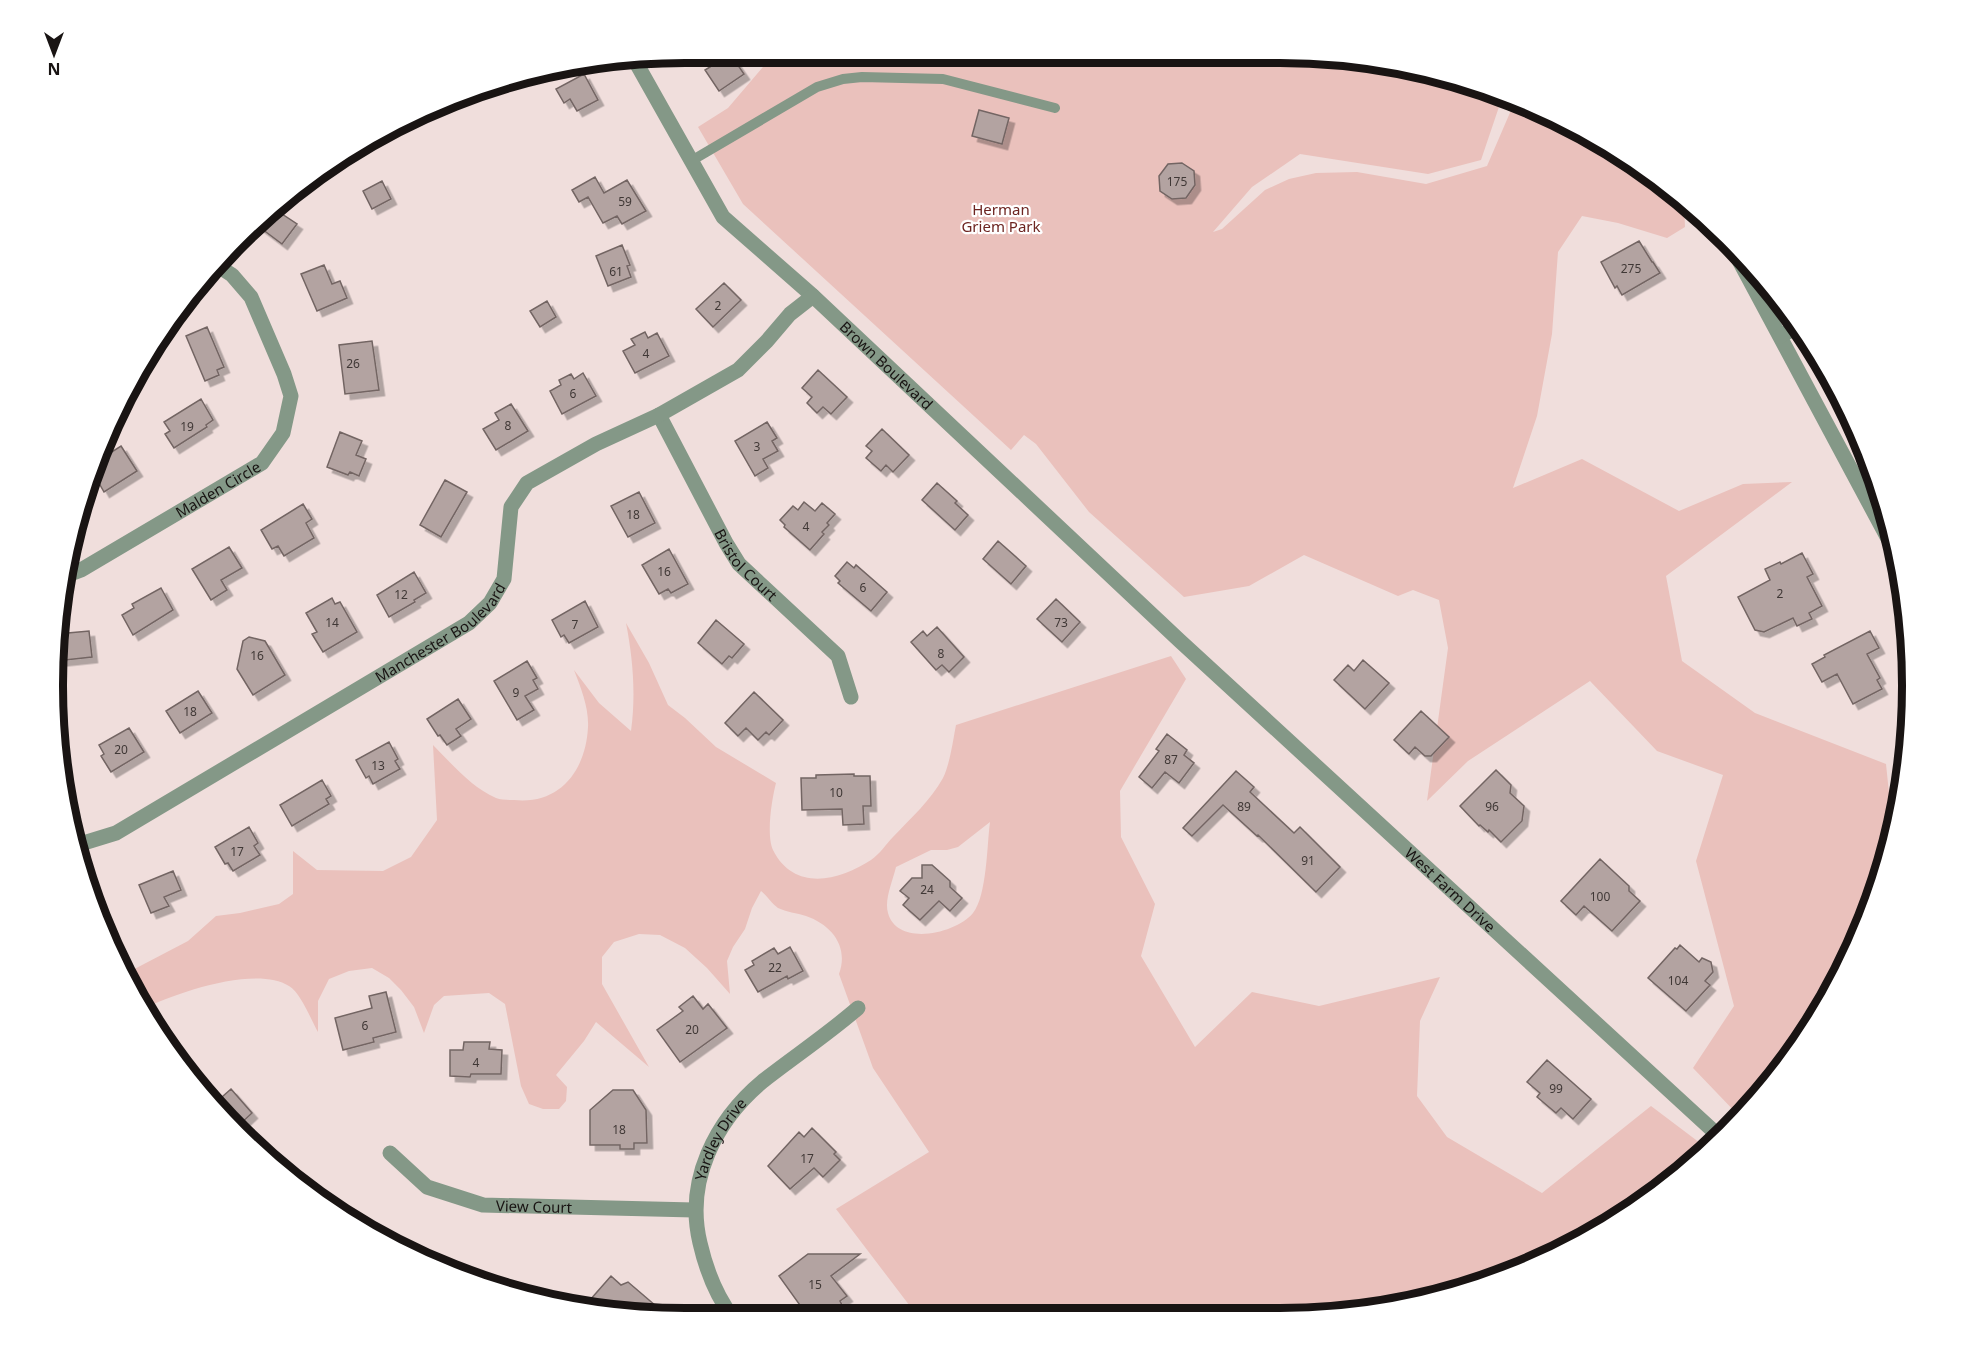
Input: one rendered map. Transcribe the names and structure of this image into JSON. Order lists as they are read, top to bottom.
{
  "streets": {
    "street": [
      "Brown Boulevard",
      "Malden Circle",
      "Bristol Court",
      "Manchester Boulevard",
      "West Farm Drive",
      "Yardley Drive",
      "View Court"
    ]
  },
  "crossings": [
    ["Brown Boulevard", "Manchester Boulevard"],
    ["Brown Boulevard", "West Farm Drive"],
    ["Bristol Court", "Manchester Boulevard"],
    ["Yardley Drive", "View Court"]
  ],
  "parks": ["Herman Griem Park"],
  "house_numbers": [
    "175",
    "59",
    "275",
    "61",
    "2",
    "4",
    "26",
    "6",
    "8",
    "19",
    "3",
    "18",
    "4",
    "16",
    "6",
    "2",
    "12",
    "14",
    "73",
    "7",
    "8",
    "16",
    "9",
    "18",
    "20",
    "87",
    "13",
    "10",
    "89",
    "96",
    "17",
    "91",
    "24",
    "100",
    "22",
    "104",
    "6",
    "20",
    "4",
    "99",
    "18",
    "17",
    "15"
  ],
  "north": "bottom"
}
